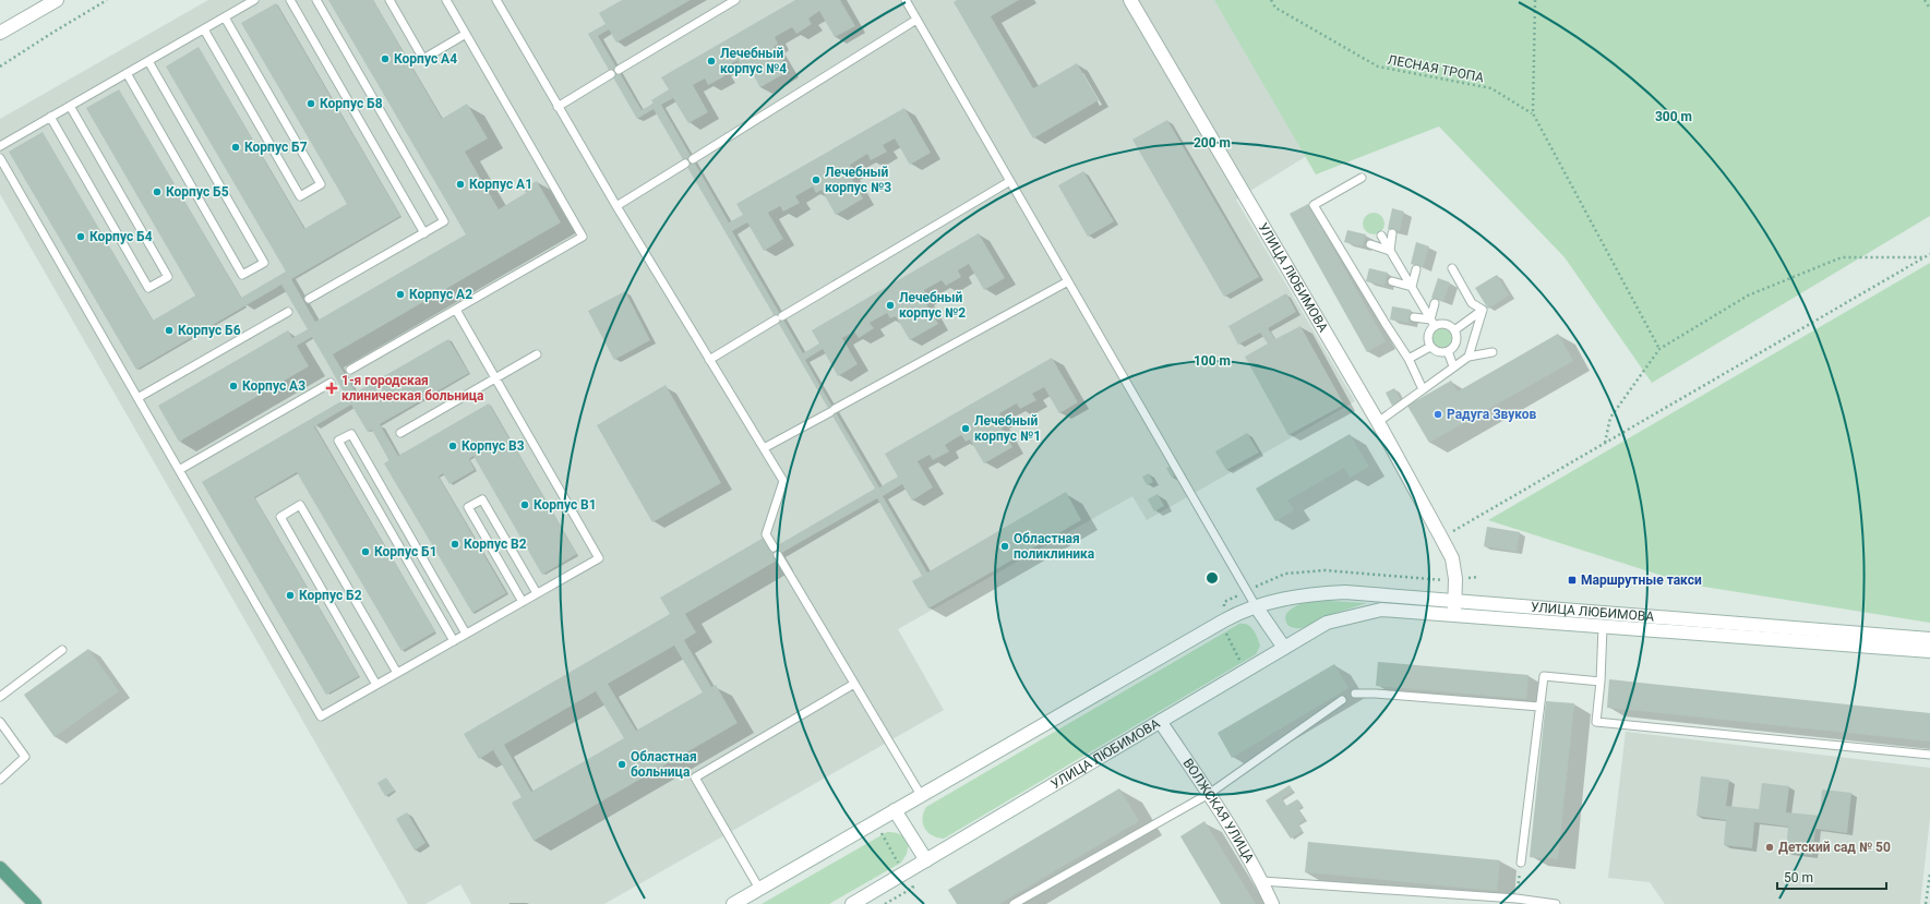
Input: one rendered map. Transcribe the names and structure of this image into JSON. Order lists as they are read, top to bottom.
{
  "streets": {
    "main road": ["УЛИЦА ЛЮБИМОВА", "ВОЛЖСКАЯ УЛИЦА"],
    "path": ["ЛЕСНАЯ ТРОПА"]
  },
  "crossings": [
    ["УЛИЦА ЛЮБИМОВА", "ВОЛЖСКАЯ УЛИЦА"]
  ],
  "places": {
    "other": [
      "Корпус А4",
      "Лечебный корпус №4",
      "Корпус Б8",
      "Корпус Б7",
      "Лечебный корпус №3",
      "Корпус А1",
      "Корпус Б5",
      "Корпус Б4",
      "Корпус А2",
      "Лечебный корпус №2",
      "Корпус Б6",
      "Корпус А3",
      "Радуга Звуков",
      "Лечебный корпус №1",
      "Корпус В3",
      "Корпус В1",
      "Корпус В2",
      "Областная поликлиника",
      "Корпус Б1",
      "Корпус Б2",
      "Областная больница",
      "Детский сад № 50"
    ],
    "health": ["1-я городская клиническая больница"],
    "transit": ["Маршрутные такси"]
  },
  "scale_bar": "50 m",
  "rings": ["300 m", "200 m", "100 m"]
}
